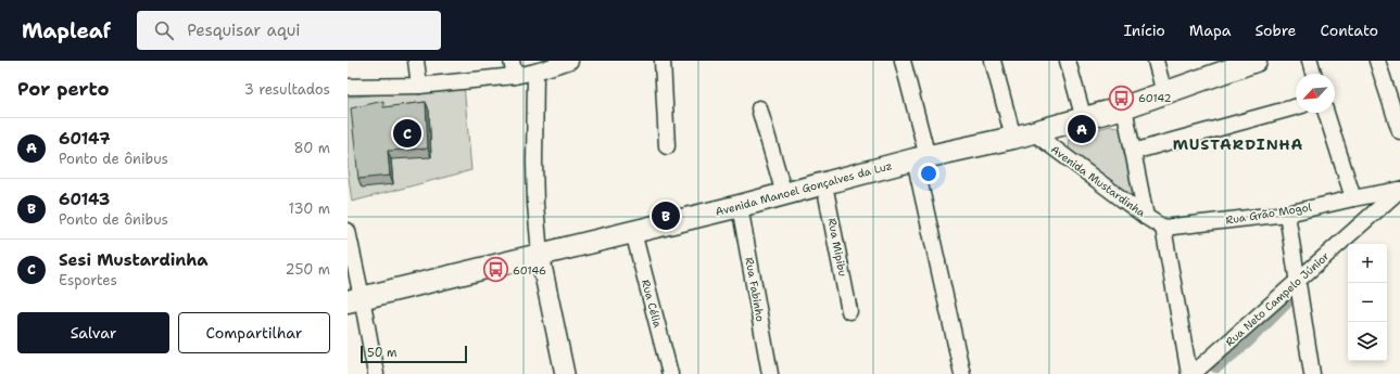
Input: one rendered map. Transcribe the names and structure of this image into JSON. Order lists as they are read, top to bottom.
{
  "streets": {
    "main road": ["Avenida Manoel Gonçalves da Luz"],
    "street": [
      "Avenida Mustardinha",
      "Rua Grão Mogol",
      "Rua Mipibu",
      "Rua Fabinho",
      "Rua Neto Campelo Júnior",
      "Rua Célia"
    ]
  },
  "crossings": [
    ["Avenida Mustardinha", "Avenida Manoel Gonçalves da Luz"],
    ["Avenida Mustardinha", "Rua Grão Mogol"],
    ["Avenida Manoel Gonçalves da Luz", "Rua Mipibu"],
    ["Avenida Manoel Gonçalves da Luz", "Rua Fabinho"],
    ["Avenida Manoel Gonçalves da Luz", "Rua Célia"],
    ["Rua Grão Mogol", "Rua Neto Campelo Júnior"]
  ],
  "districts": ["MUSTARDINHA"],
  "places": {
    "bus stop": ["60142", "60146"]
  },
  "scale_bar": "50 m",
  "north": "bottom left",
  "page": {
    "header": "Mapleaf",
    "search": "Pesquisar aqui",
    "nav": [
      "Início",
      "Mapa",
      "Sobre",
      "Contato"
    ],
    "heading": ["Por perto", "3 resultados"],
    "pins": ["A", "C", "B"],
    "list": [
      {
        "mark": "A",
        "name": "60147",
        "note": "Ponto de ônibus",
        "value": "80 m"
      },
      {
        "mark": "B",
        "name": "60143",
        "note": "Ponto de ônibus",
        "value": "130 m"
      },
      {
        "mark": "C",
        "name": "Sesi Mustardinha",
        "note": "Esportes",
        "value": "250 m"
      }
    ],
    "map_buttons": ["+", "−"],
    "buttons": ["Salvar", "Compartilhar"],
    "scale": "50 m"
  }
}
